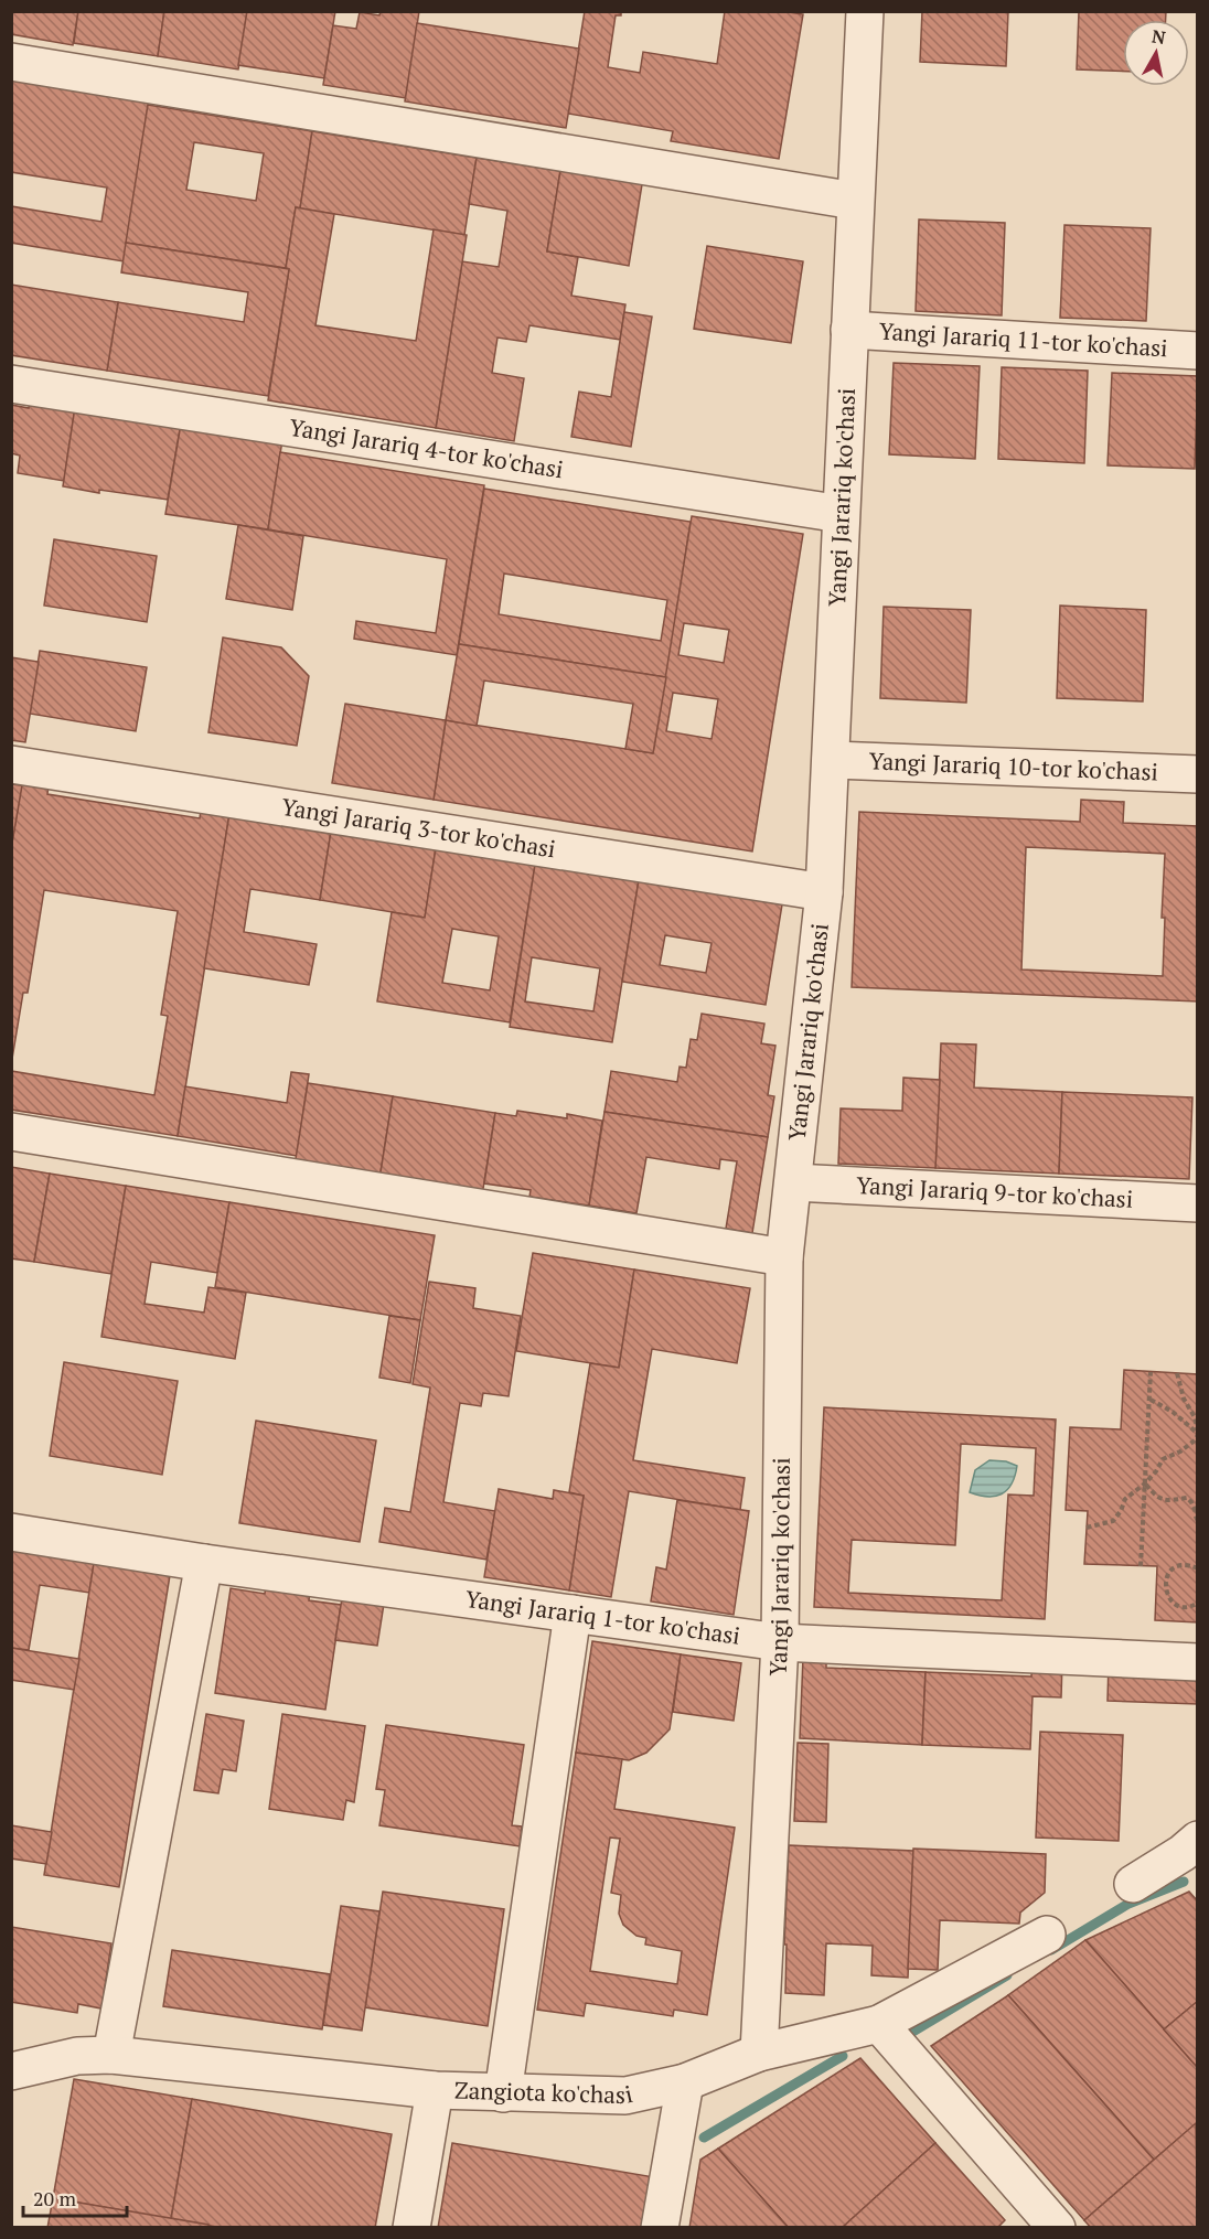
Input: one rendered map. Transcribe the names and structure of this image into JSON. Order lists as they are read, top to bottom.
{
  "streets": {
    "street": [
      "Yangi Jarariq 11-tor ko'chasi",
      "Yangi Jarariq 4-tor ko'chasi",
      "Yangi Jarariq ko'chasi",
      "Yangi Jarariq 10-tor ko'chasi",
      "Yangi Jarariq 3-tor ko'chasi",
      "Yangi Jarariq 9-tor ko'chasi",
      "Yangi Jarariq 1-tor ko'chasi",
      "Zangiota ko'chasi"
    ]
  },
  "crossings": [
    ["Yangi Jarariq 11-tor ko'chasi", "Yangi Jarariq ko'chasi"],
    ["Yangi Jarariq 4-tor ko'chasi", "Yangi Jarariq ko'chasi"],
    ["Yangi Jarariq ko'chasi", "Yangi Jarariq 10-tor ko'chasi"],
    ["Yangi Jarariq ko'chasi", "Yangi Jarariq 3-tor ko'chasi"],
    ["Yangi Jarariq ko'chasi", "Yangi Jarariq 9-tor ko'chasi"],
    ["Yangi Jarariq ko'chasi", "Yangi Jarariq 1-tor ko'chasi"],
    ["Yangi Jarariq ko'chasi", "Zangiota ko'chasi"]
  ],
  "scale_bar": "20 m",
  "north": "top"
}
